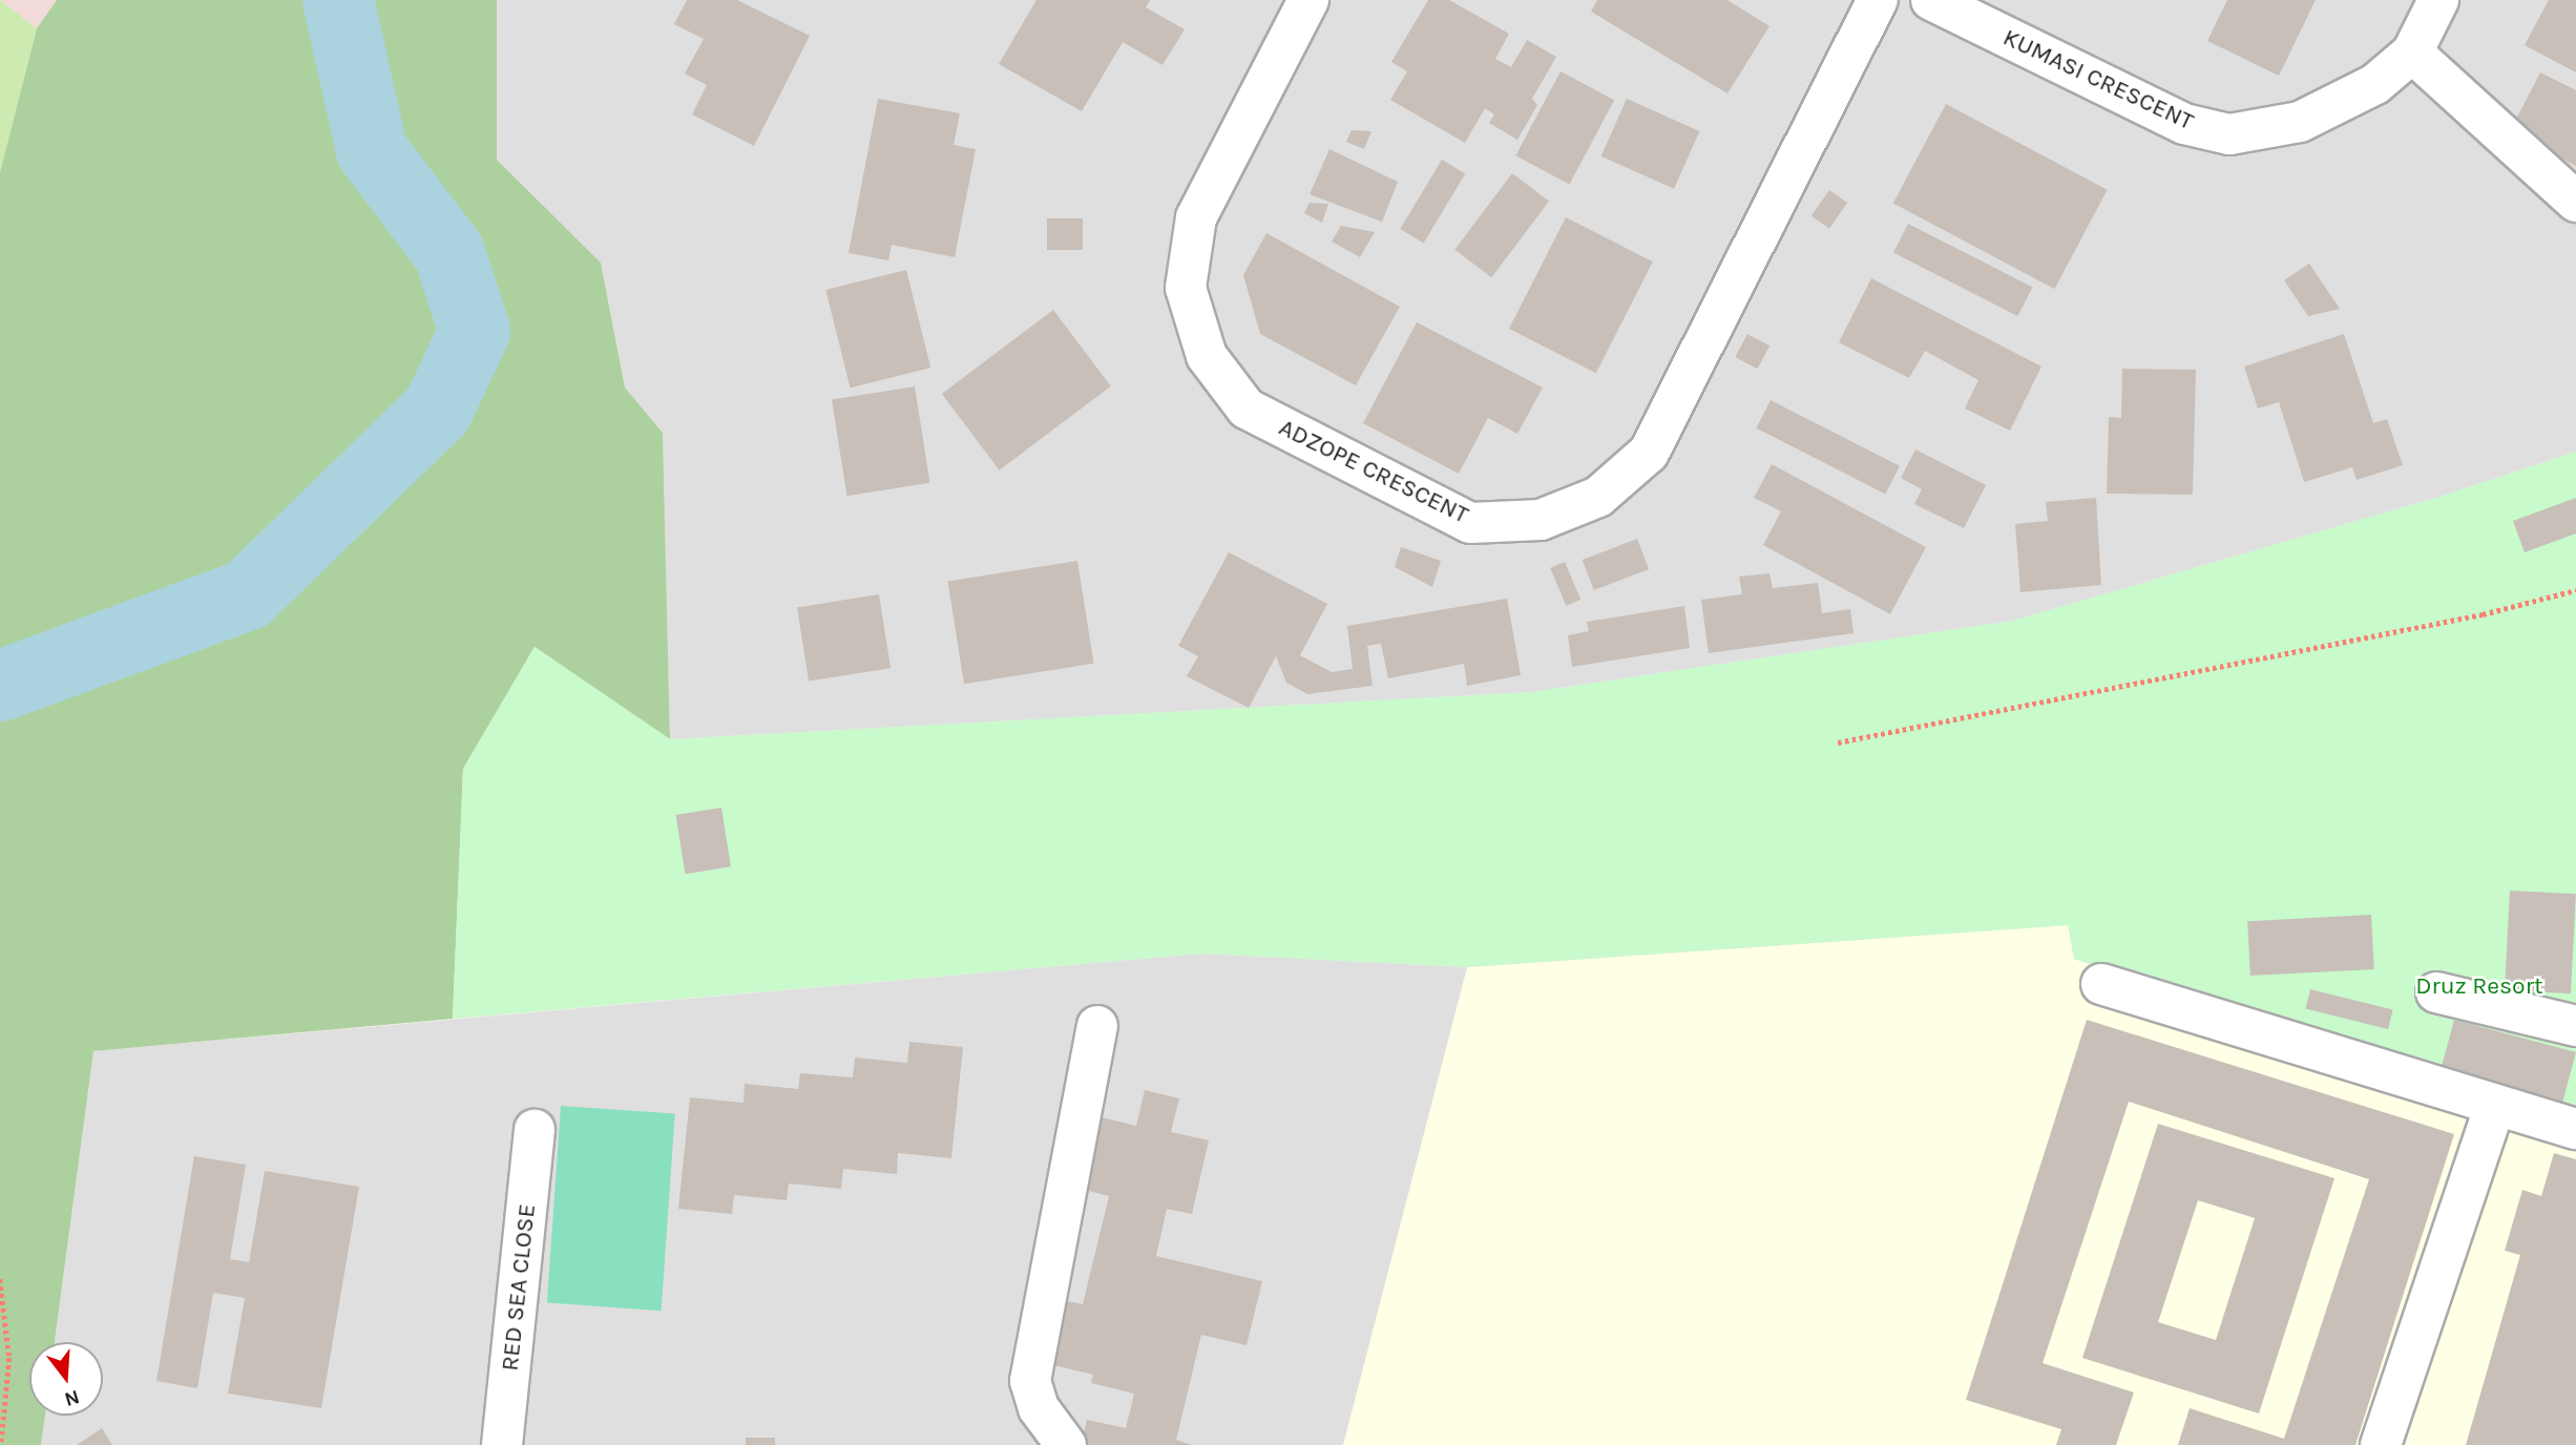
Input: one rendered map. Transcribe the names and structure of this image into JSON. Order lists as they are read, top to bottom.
{
  "streets": {
    "street": ["KUMASI CRESCENT", "ADZOPE CRESCENT", "RED SEA CLOSE"]
  },
  "parks": ["Druz Resort"],
  "north": "bottom"
}
